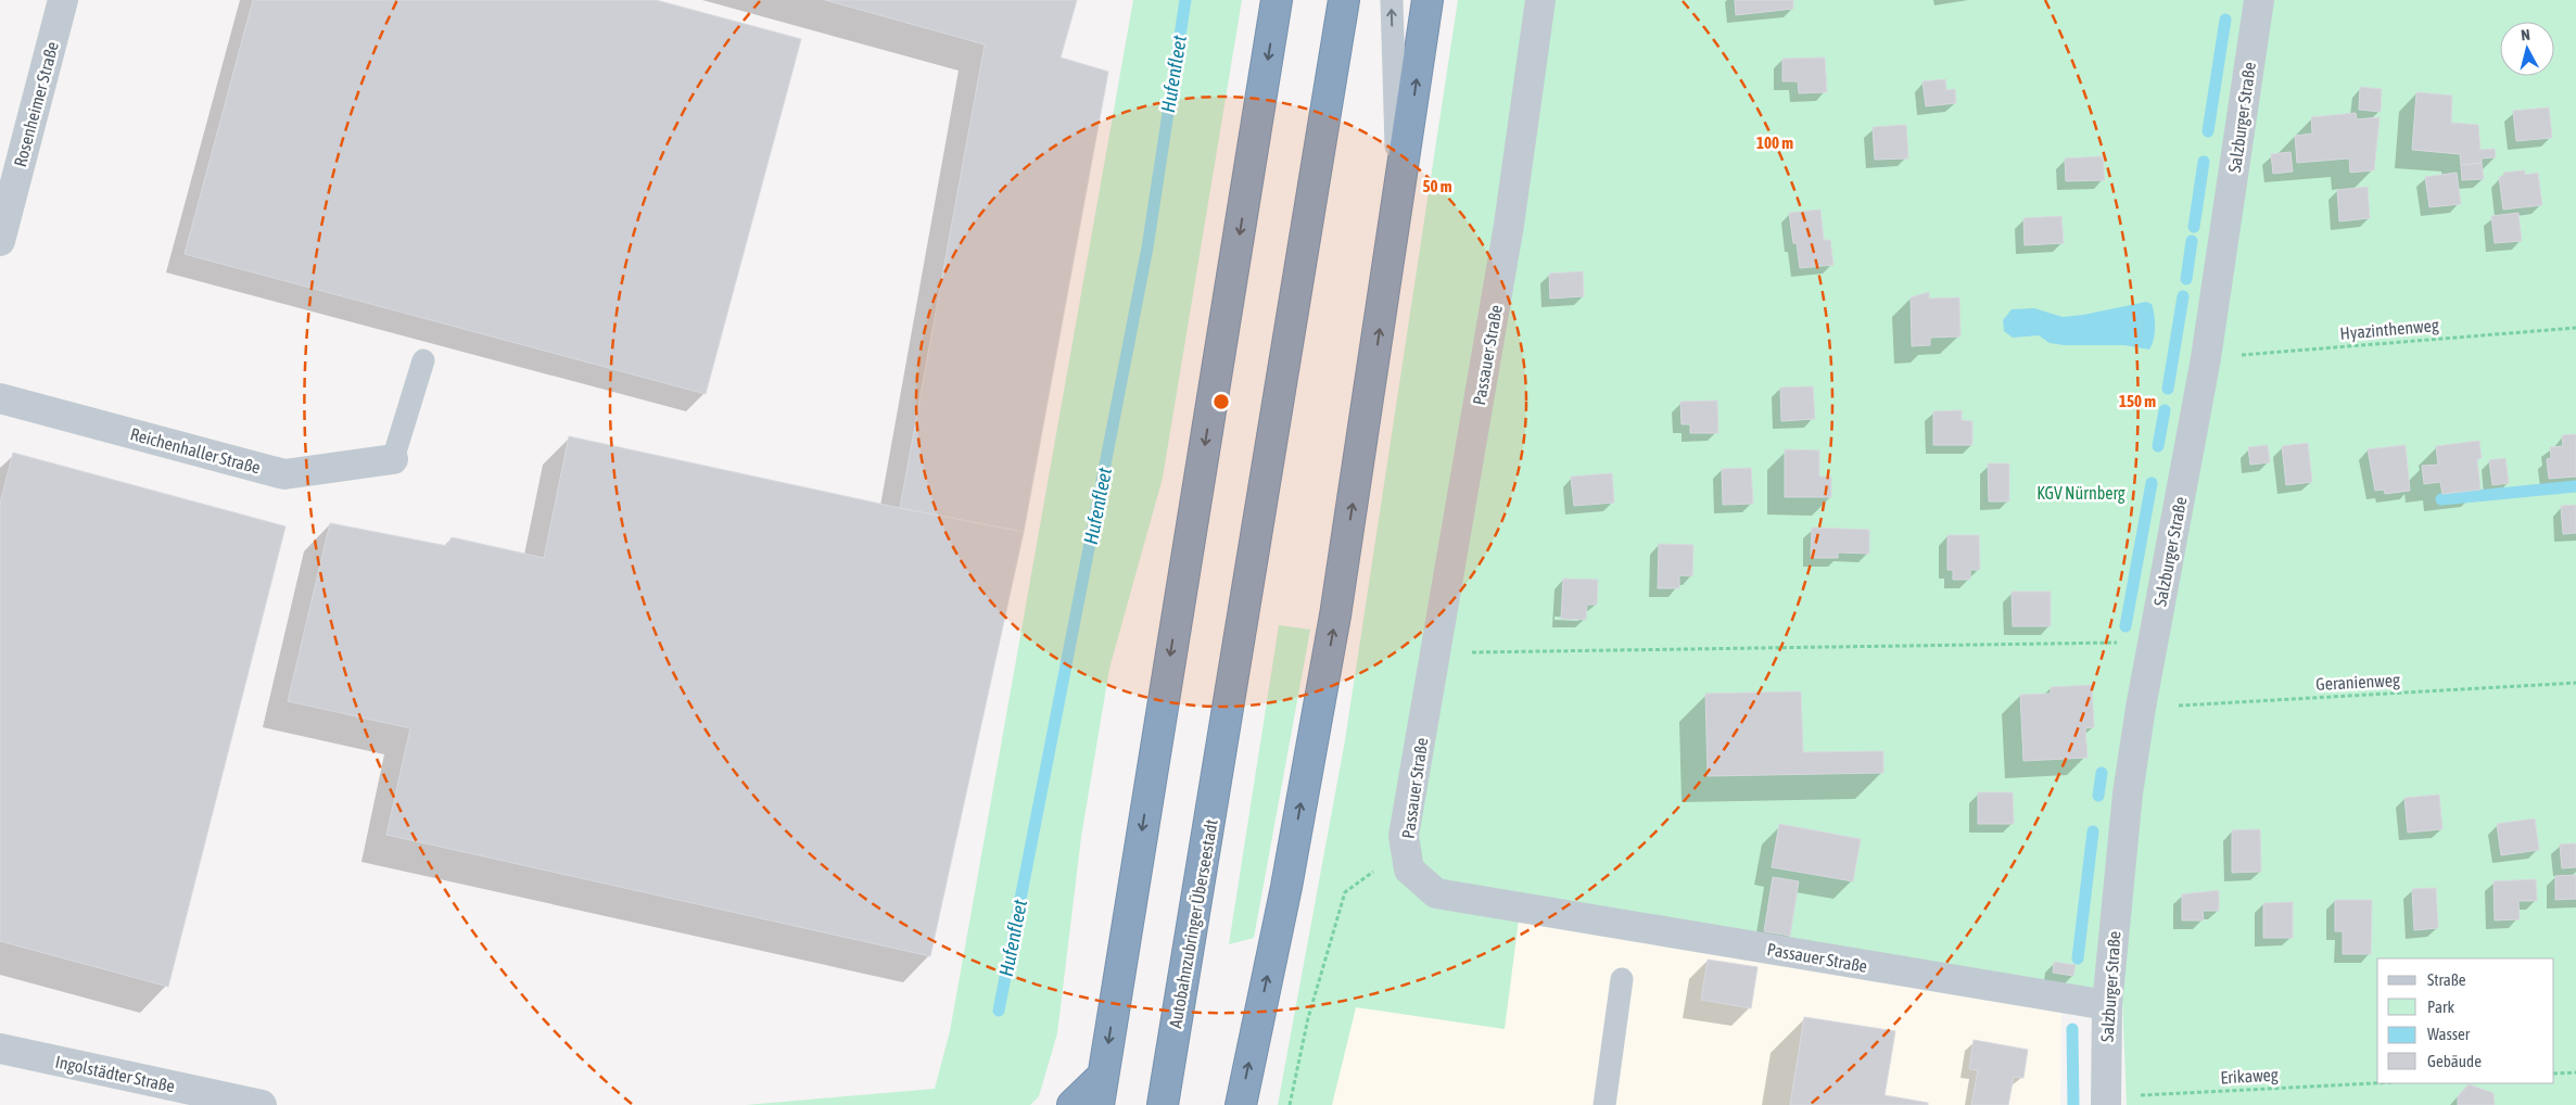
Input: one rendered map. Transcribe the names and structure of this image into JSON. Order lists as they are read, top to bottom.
{
  "streets": {
    "highway": ["Autobahnzubringer Überseestadt"],
    "street": [
      "Rosenheimer Straße",
      "Salzburger Straße",
      "Passauer Straße",
      "Reichenhaller Straße",
      "Ingolstädter Straße"
    ],
    "path": ["Hyazinthenweg", "Geranienweg", "Erikaweg"]
  },
  "crossings": [
    ["Salzburger Straße", "Hyazinthenweg"],
    ["Salzburger Straße", "Passauer Straße"],
    ["Salzburger Straße", "Geranienweg"],
    ["Salzburger Straße", "Erikaweg"]
  ],
  "water": ["Hufenfleet"],
  "parks": ["KGV Nürnberg"],
  "legend": [
    "Straße",
    "Park",
    "Wasser",
    "Gebäude"
  ],
  "north": "top",
  "rings": ["100 m", "50 m", "150 m"]
}
